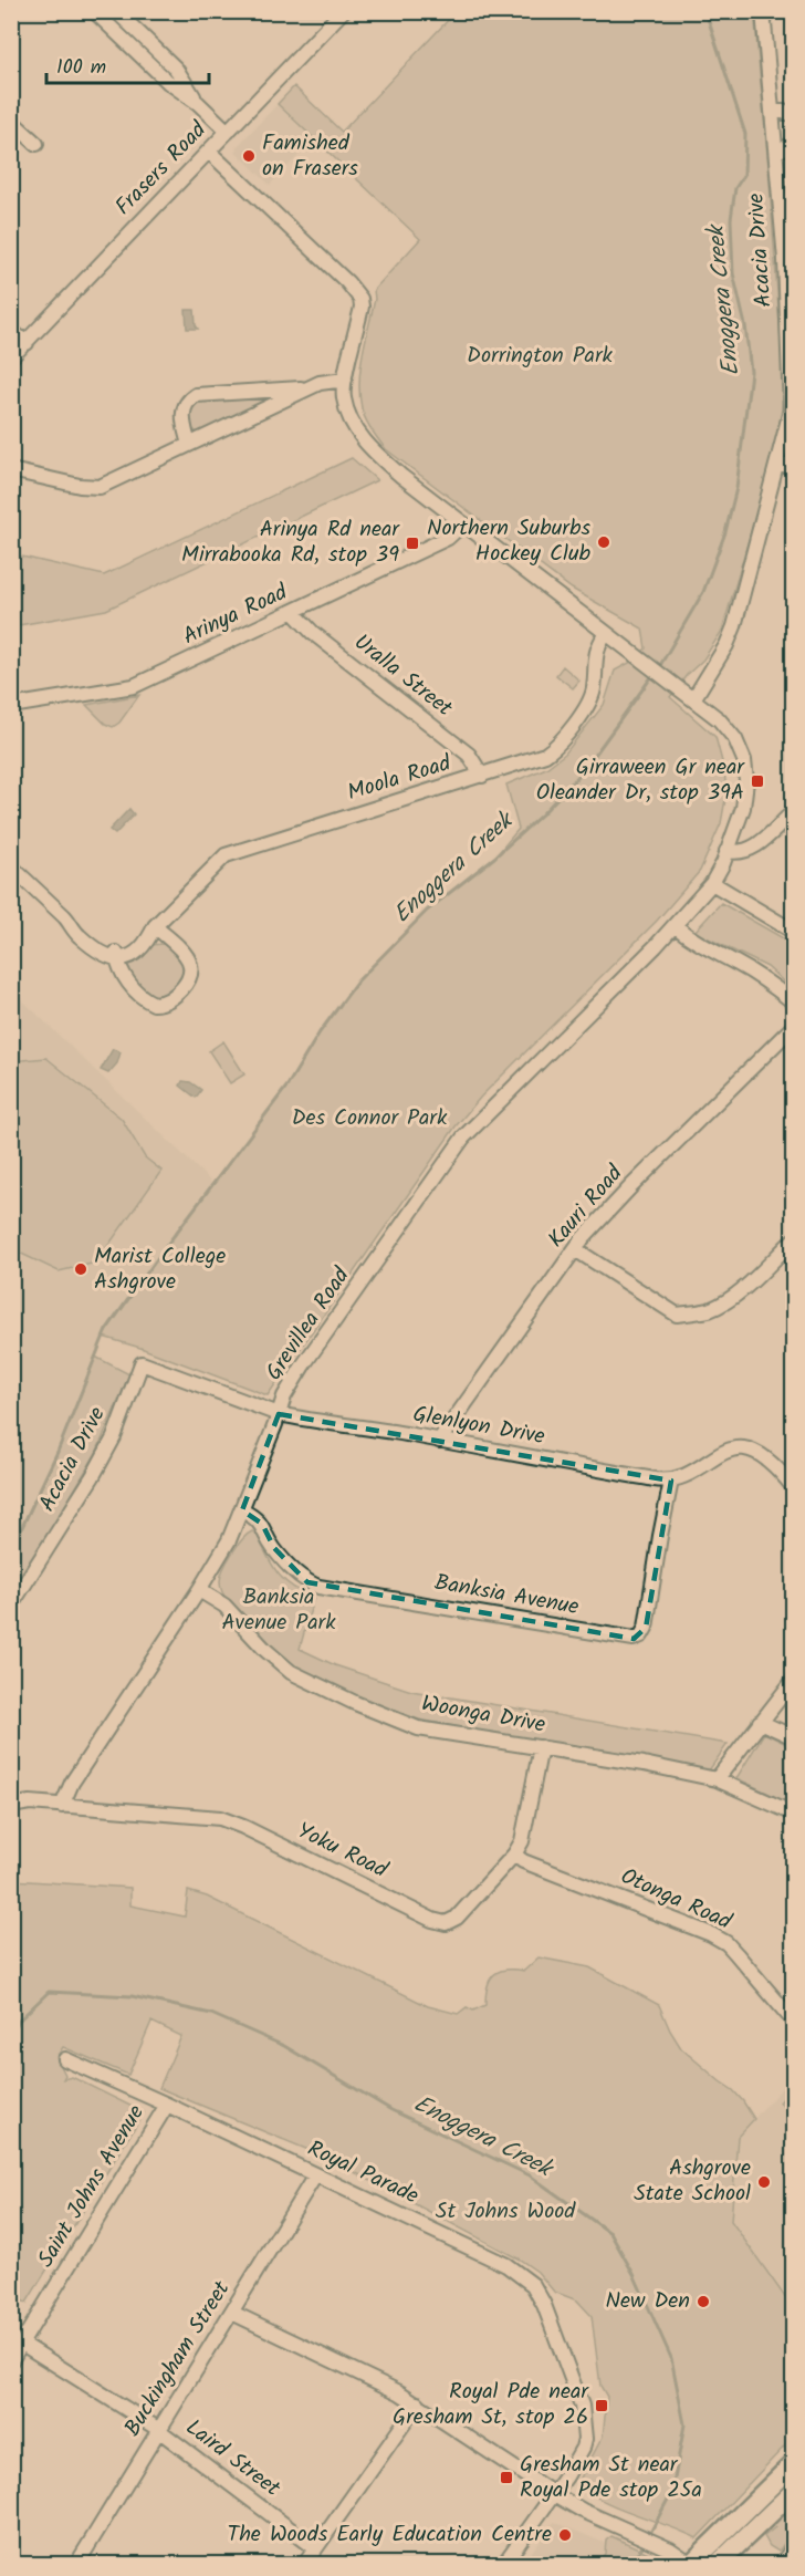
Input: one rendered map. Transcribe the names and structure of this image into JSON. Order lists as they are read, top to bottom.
{
  "streets": {
    "street": [
      "Frasers Road",
      "Acacia Drive",
      "Arinya Road",
      "Uralla Street",
      "Moola Road",
      "Kauri Road",
      "Grevillea Road",
      "Glenlyon Drive",
      "Banksia Avenue",
      "Woonga Drive",
      "Yoku Road",
      "Otonga Road",
      "Royal Parade",
      "Saint Johns Avenue",
      "Buckingham Street",
      "Laird Street"
    ]
  },
  "crossings": [
    ["Frasers Road", "Grevillea Road"],
    ["Acacia Drive", "Grevillea Road"],
    ["Acacia Drive", "Glenlyon Drive"],
    ["Arinya Road", "Uralla Street"],
    ["Arinya Road", "Grevillea Road"],
    ["Uralla Street", "Moola Road"],
    ["Moola Road", "Grevillea Road"],
    ["Kauri Road", "Glenlyon Drive"],
    ["Grevillea Road", "Glenlyon Drive"],
    ["Grevillea Road", "Banksia Avenue"],
    ["Grevillea Road", "Woonga Drive"],
    ["Grevillea Road", "Yoku Road"],
    ["Glenlyon Drive", "Banksia Avenue"],
    ["Woonga Drive", "Yoku Road"],
    ["Yoku Road", "Otonga Road"],
    ["Royal Parade", "Saint Johns Avenue"],
    ["Royal Parade", "Buckingham Street"],
    ["Saint Johns Avenue", "Laird Street"],
    ["Buckingham Street", "Laird Street"]
  ],
  "water": ["Enoggera Creek"],
  "parks": [
    "Dorrington Park",
    "Des Connor Park",
    "Banksia Avenue Park",
    "St Johns Wood"
  ],
  "places": {
    "other": [
      "Famished on Frasers",
      "Northern Suburbs Hockey Club",
      "Marist College Ashgrove",
      "Ashgrove State School",
      "New Den",
      "The Woods Early Education Centre"
    ],
    "transit": [
      "Arinya Rd near Mirrabooka Rd, stop 39",
      "Girraween Gr near Oleander Dr, stop 39A",
      "Royal Pde near Gresham St, stop 26",
      "Gresham St near Royal Pde stop 25a"
    ]
  },
  "scale_bar": "100 m"
}
